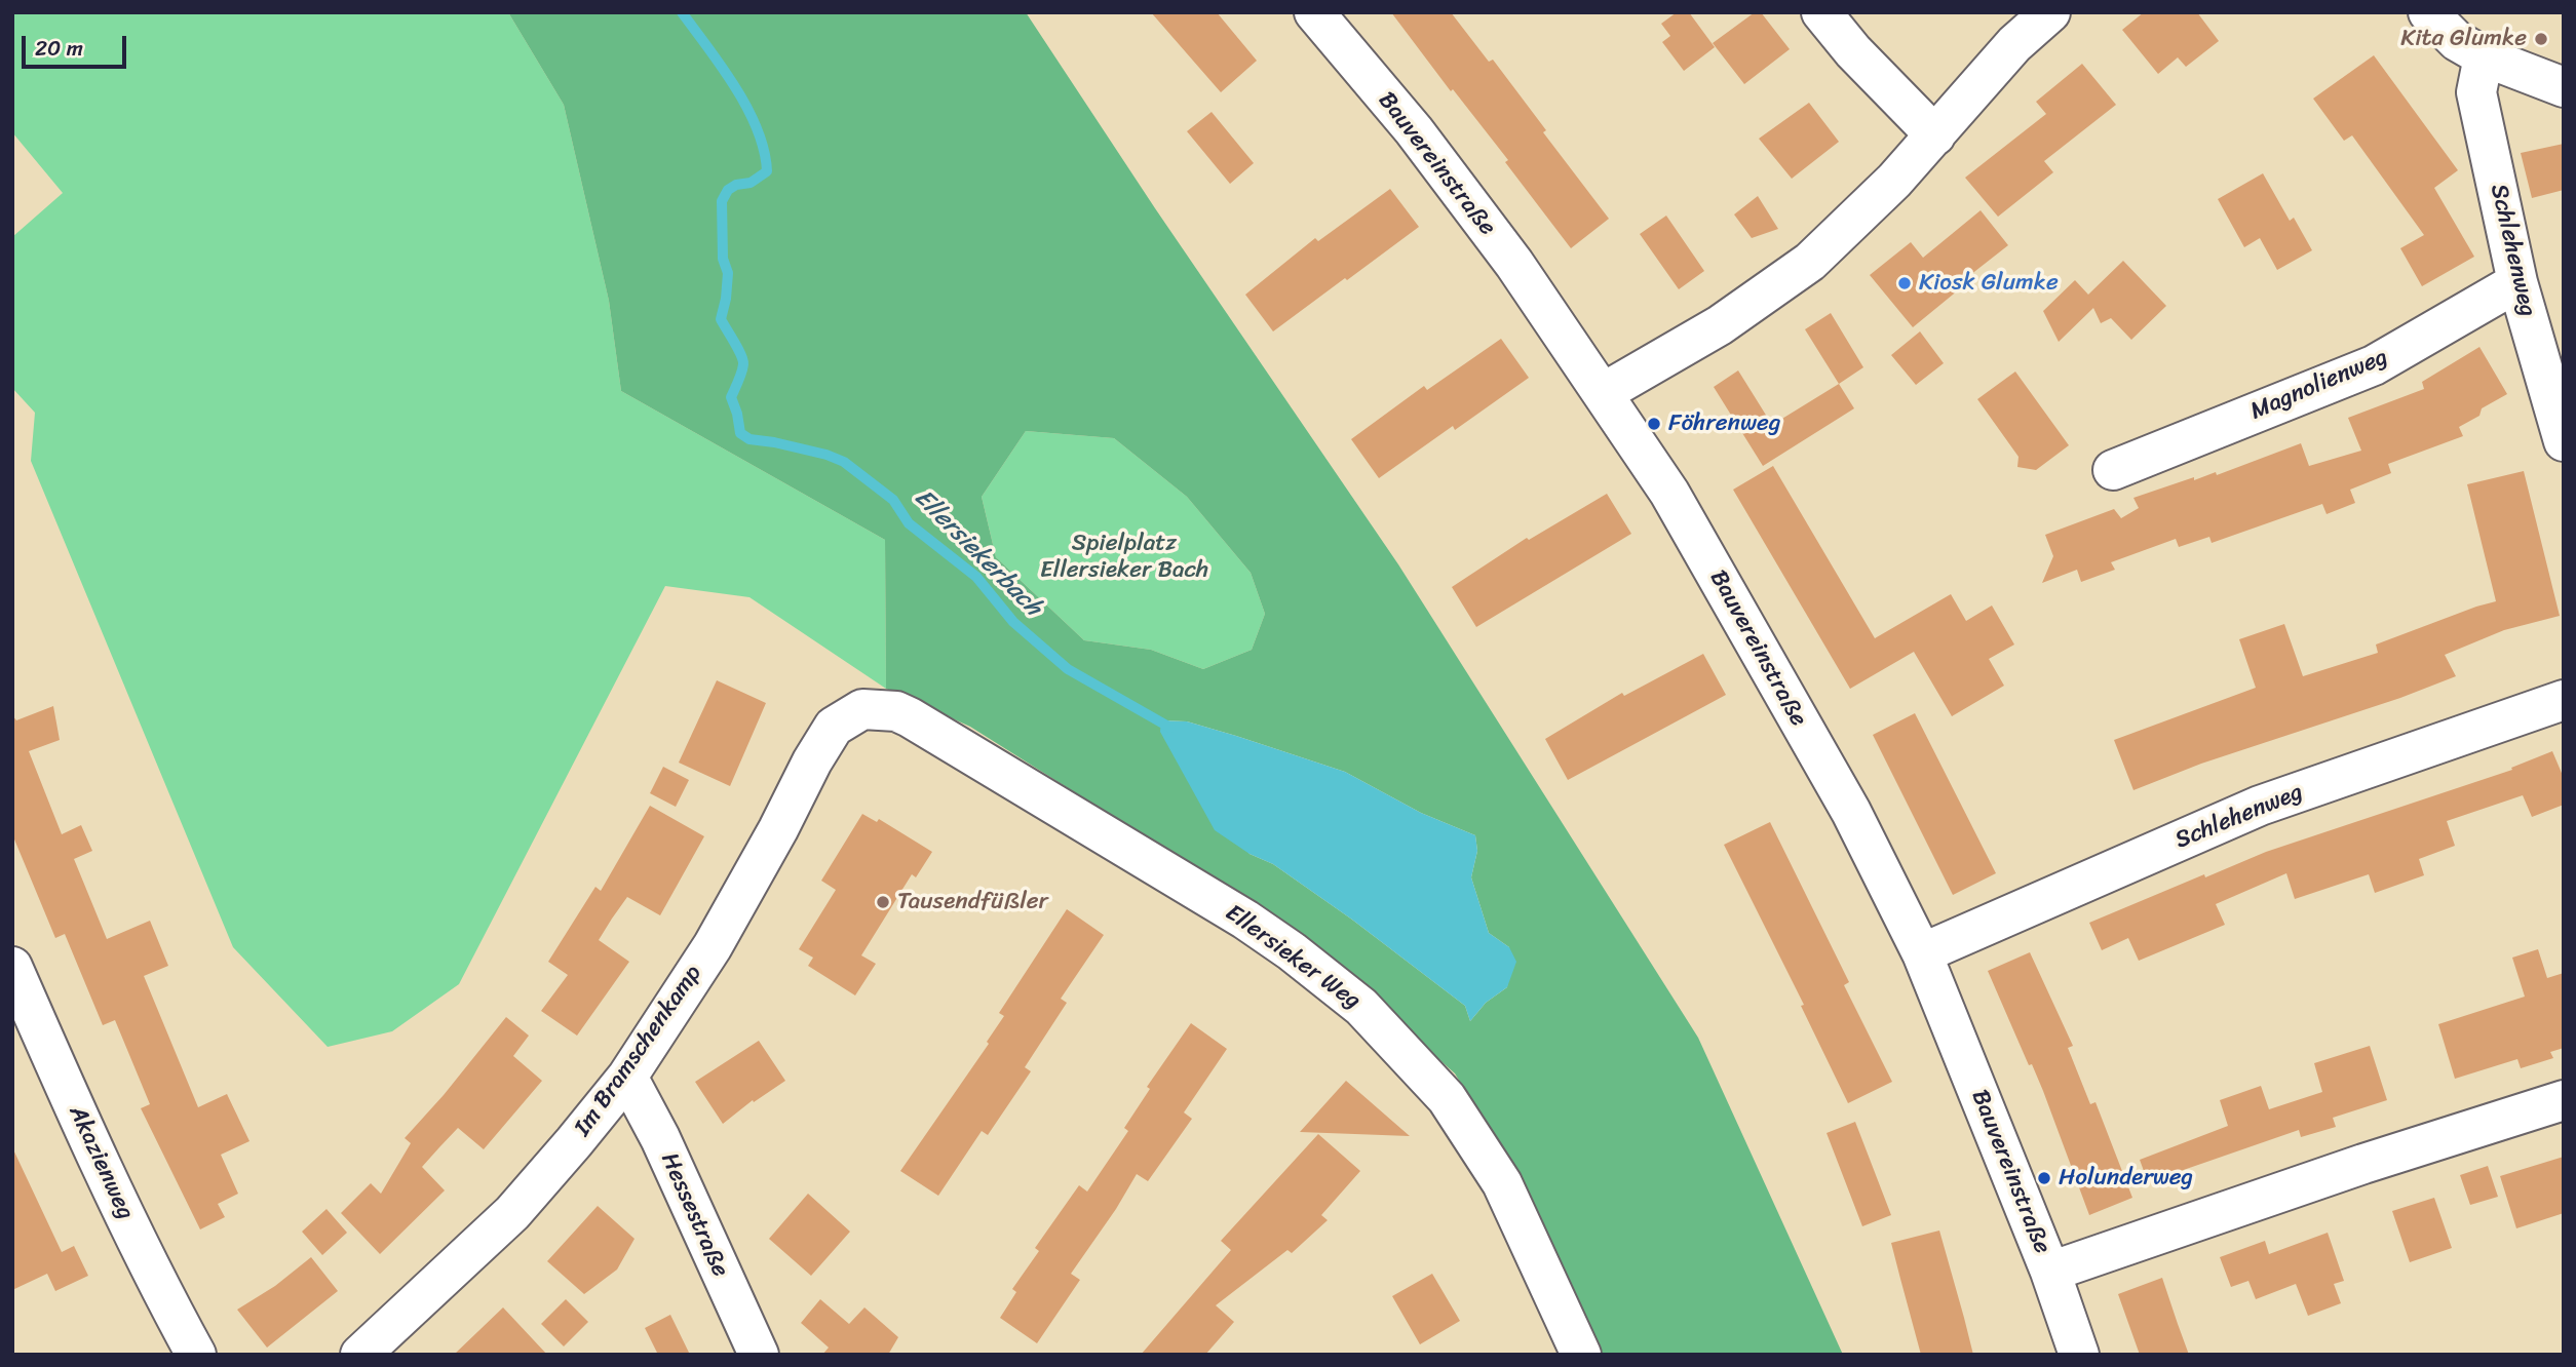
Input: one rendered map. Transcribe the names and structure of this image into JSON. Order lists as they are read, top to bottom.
{
  "streets": {
    "street": [
      "Bauvereinstraße",
      "Schlehenweg",
      "Magnolienweg",
      "Ellersieker Weg",
      "Im Bramschenkamp",
      "Akazienweg",
      "Hessestraße"
    ]
  },
  "crossings": [
    ["Bauvereinstraße", "Schlehenweg"],
    ["Schlehenweg", "Magnolienweg"],
    ["Ellersieker Weg", "Im Bramschenkamp"],
    ["Im Bramschenkamp", "Hessestraße"]
  ],
  "water": ["Ellersiekerbach"],
  "parks": ["Spielplatz Ellersieker Bach"],
  "places": [
    "Kita Glumke",
    "Kiosk Glumke",
    "Föhrenweg",
    "Tausendfüßler",
    "Holunderweg"
  ],
  "scale_bar": "20 m"
}
